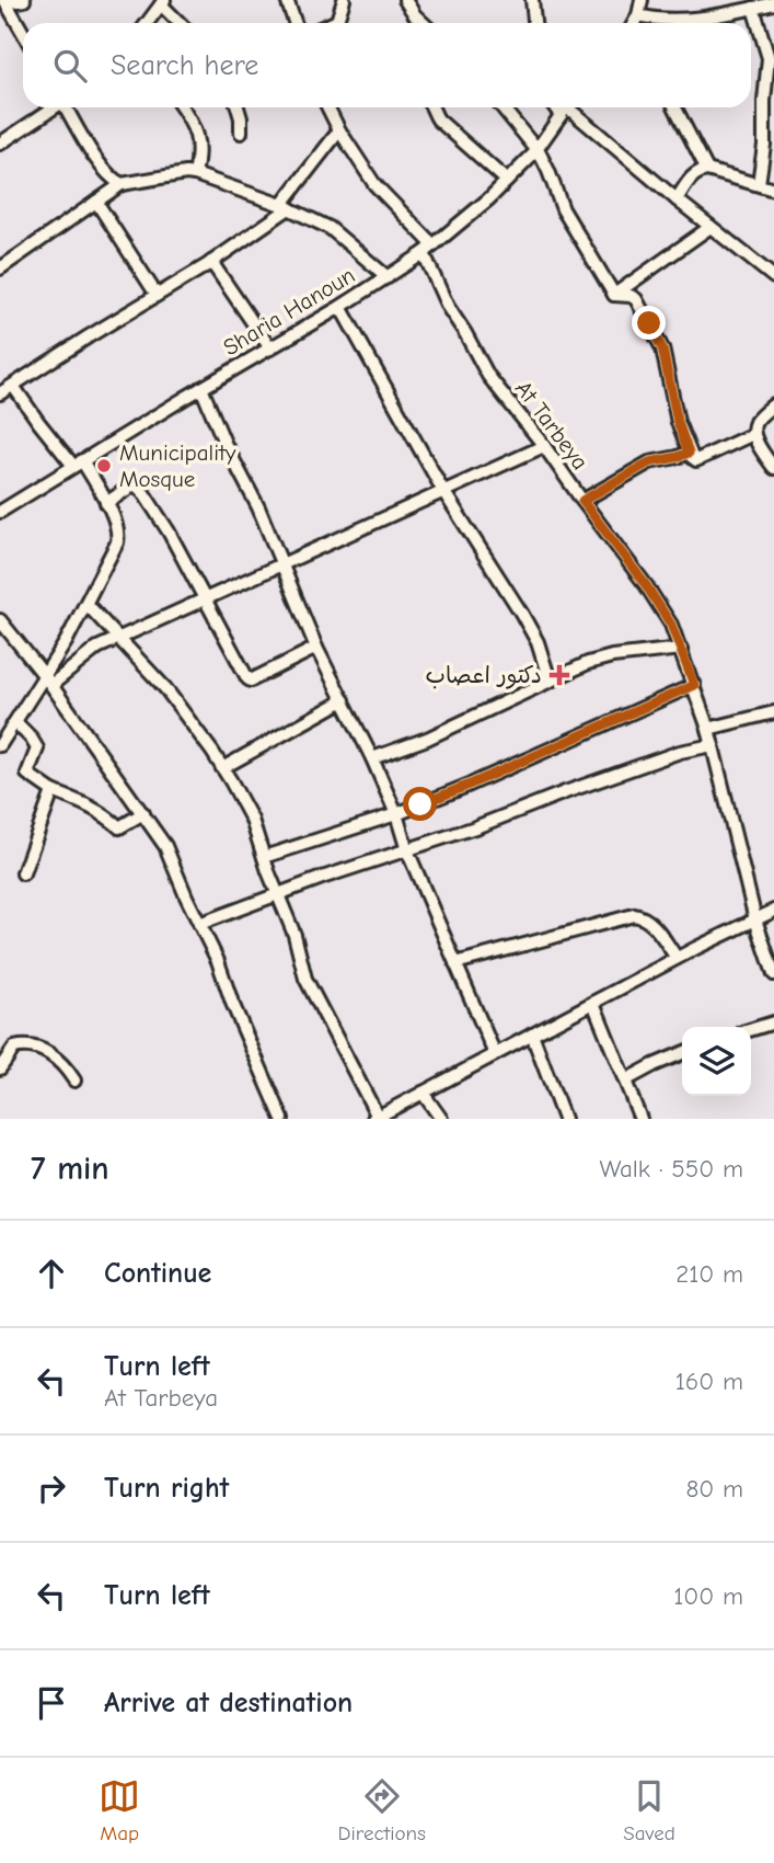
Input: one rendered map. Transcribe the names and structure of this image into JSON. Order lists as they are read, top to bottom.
{
  "streets": {
    "street": ["Sharia Hanoun", "At Tarbeya"]
  },
  "crossings": [
    ["Sharia Hanoun", "At Tarbeya"]
  ],
  "places": {
    "other": ["Municipality Mosque"],
    "health": ["دكتور اعصاب"]
  },
  "page": {
    "search": "Search here",
    "heading": ["7 min", "Walk · 550 m"],
    "list": [
      ["Continue", "210 m"],
      ["Turn left", "At Tarbeya", "160 m"],
      ["Turn right", "80 m"],
      ["Turn left", "100 m"],
      "Arrive at destination"
    ],
    "nav": ["Map", "Directions", "Saved"]
  }
}
